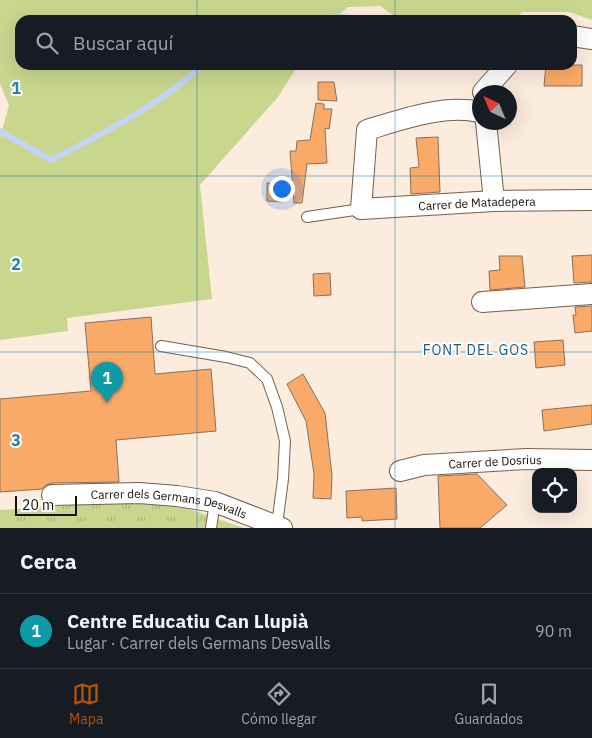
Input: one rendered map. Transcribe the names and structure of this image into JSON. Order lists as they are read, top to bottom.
{
  "streets": {
    "street": ["Carrer de Matadepera", "Carrer de Dosrius", "Carrer dels Germans Desvalls"]
  },
  "districts": ["FONT DEL GOS"],
  "scale_bar": "20 m",
  "north": "top left",
  "page": {
    "search": "Buscar aquí",
    "pins": "1",
    "scale": "20 m",
    "heading": "Cerca",
    "list": [
      {
        "mark": "1",
        "name": "Centre Educatiu Can Llupià",
        "note": "Lugar · Carrer dels Germans Desvalls",
        "value": "90 m"
      }
    ],
    "nav": ["Mapa", "Cómo llegar", "Guardados"]
  },
  "grid": {
    "rows": ["1", "2", "3"]
  }
}
